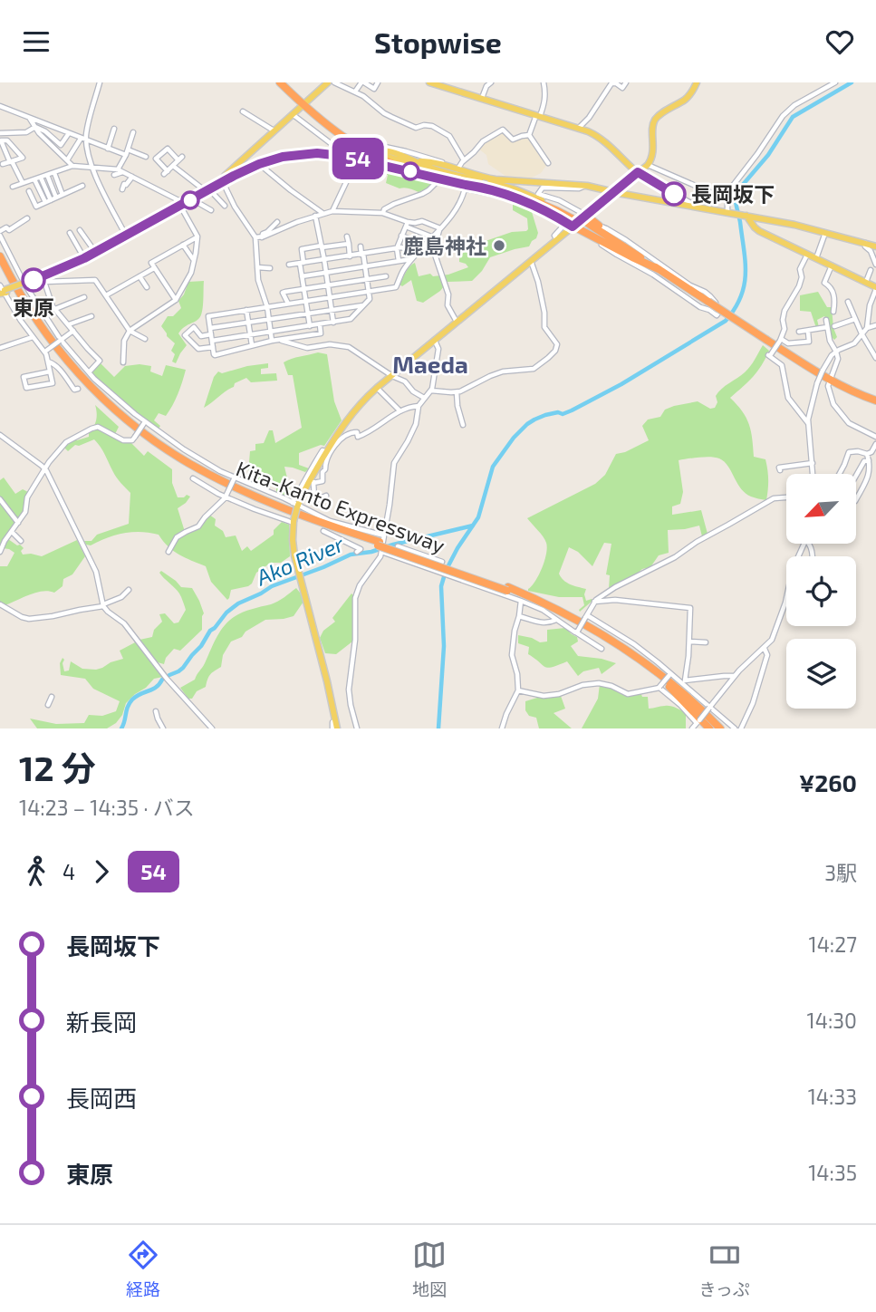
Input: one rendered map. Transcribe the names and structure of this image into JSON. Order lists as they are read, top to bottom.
{
  "streets": {
    "highway": ["Kita-Kanto Expressway"]
  },
  "districts": ["Maeda"],
  "water": ["Ako River"],
  "places": ["長岡坂下", "鹿島神社", "東原"],
  "lines": ["bus line 54"],
  "north": "bottom left",
  "page": {
    "header": "Stopwise",
    "on_map": "54",
    "heading": ["12 分", "14:23 – 14:35 · バス", "¥260"],
    "legs": ["4", "54", "3駅"],
    "list": [
      {
        "name": "長岡坂下",
        "value": "14:27"
      },
      {
        "name": "新長岡",
        "value": "14:30"
      },
      {
        "name": "長岡西",
        "value": "14:33"
      },
      {
        "name": "東原",
        "value": "14:35"
      }
    ],
    "tabs": ["経路", "地図", "きっぷ"]
  }
}
